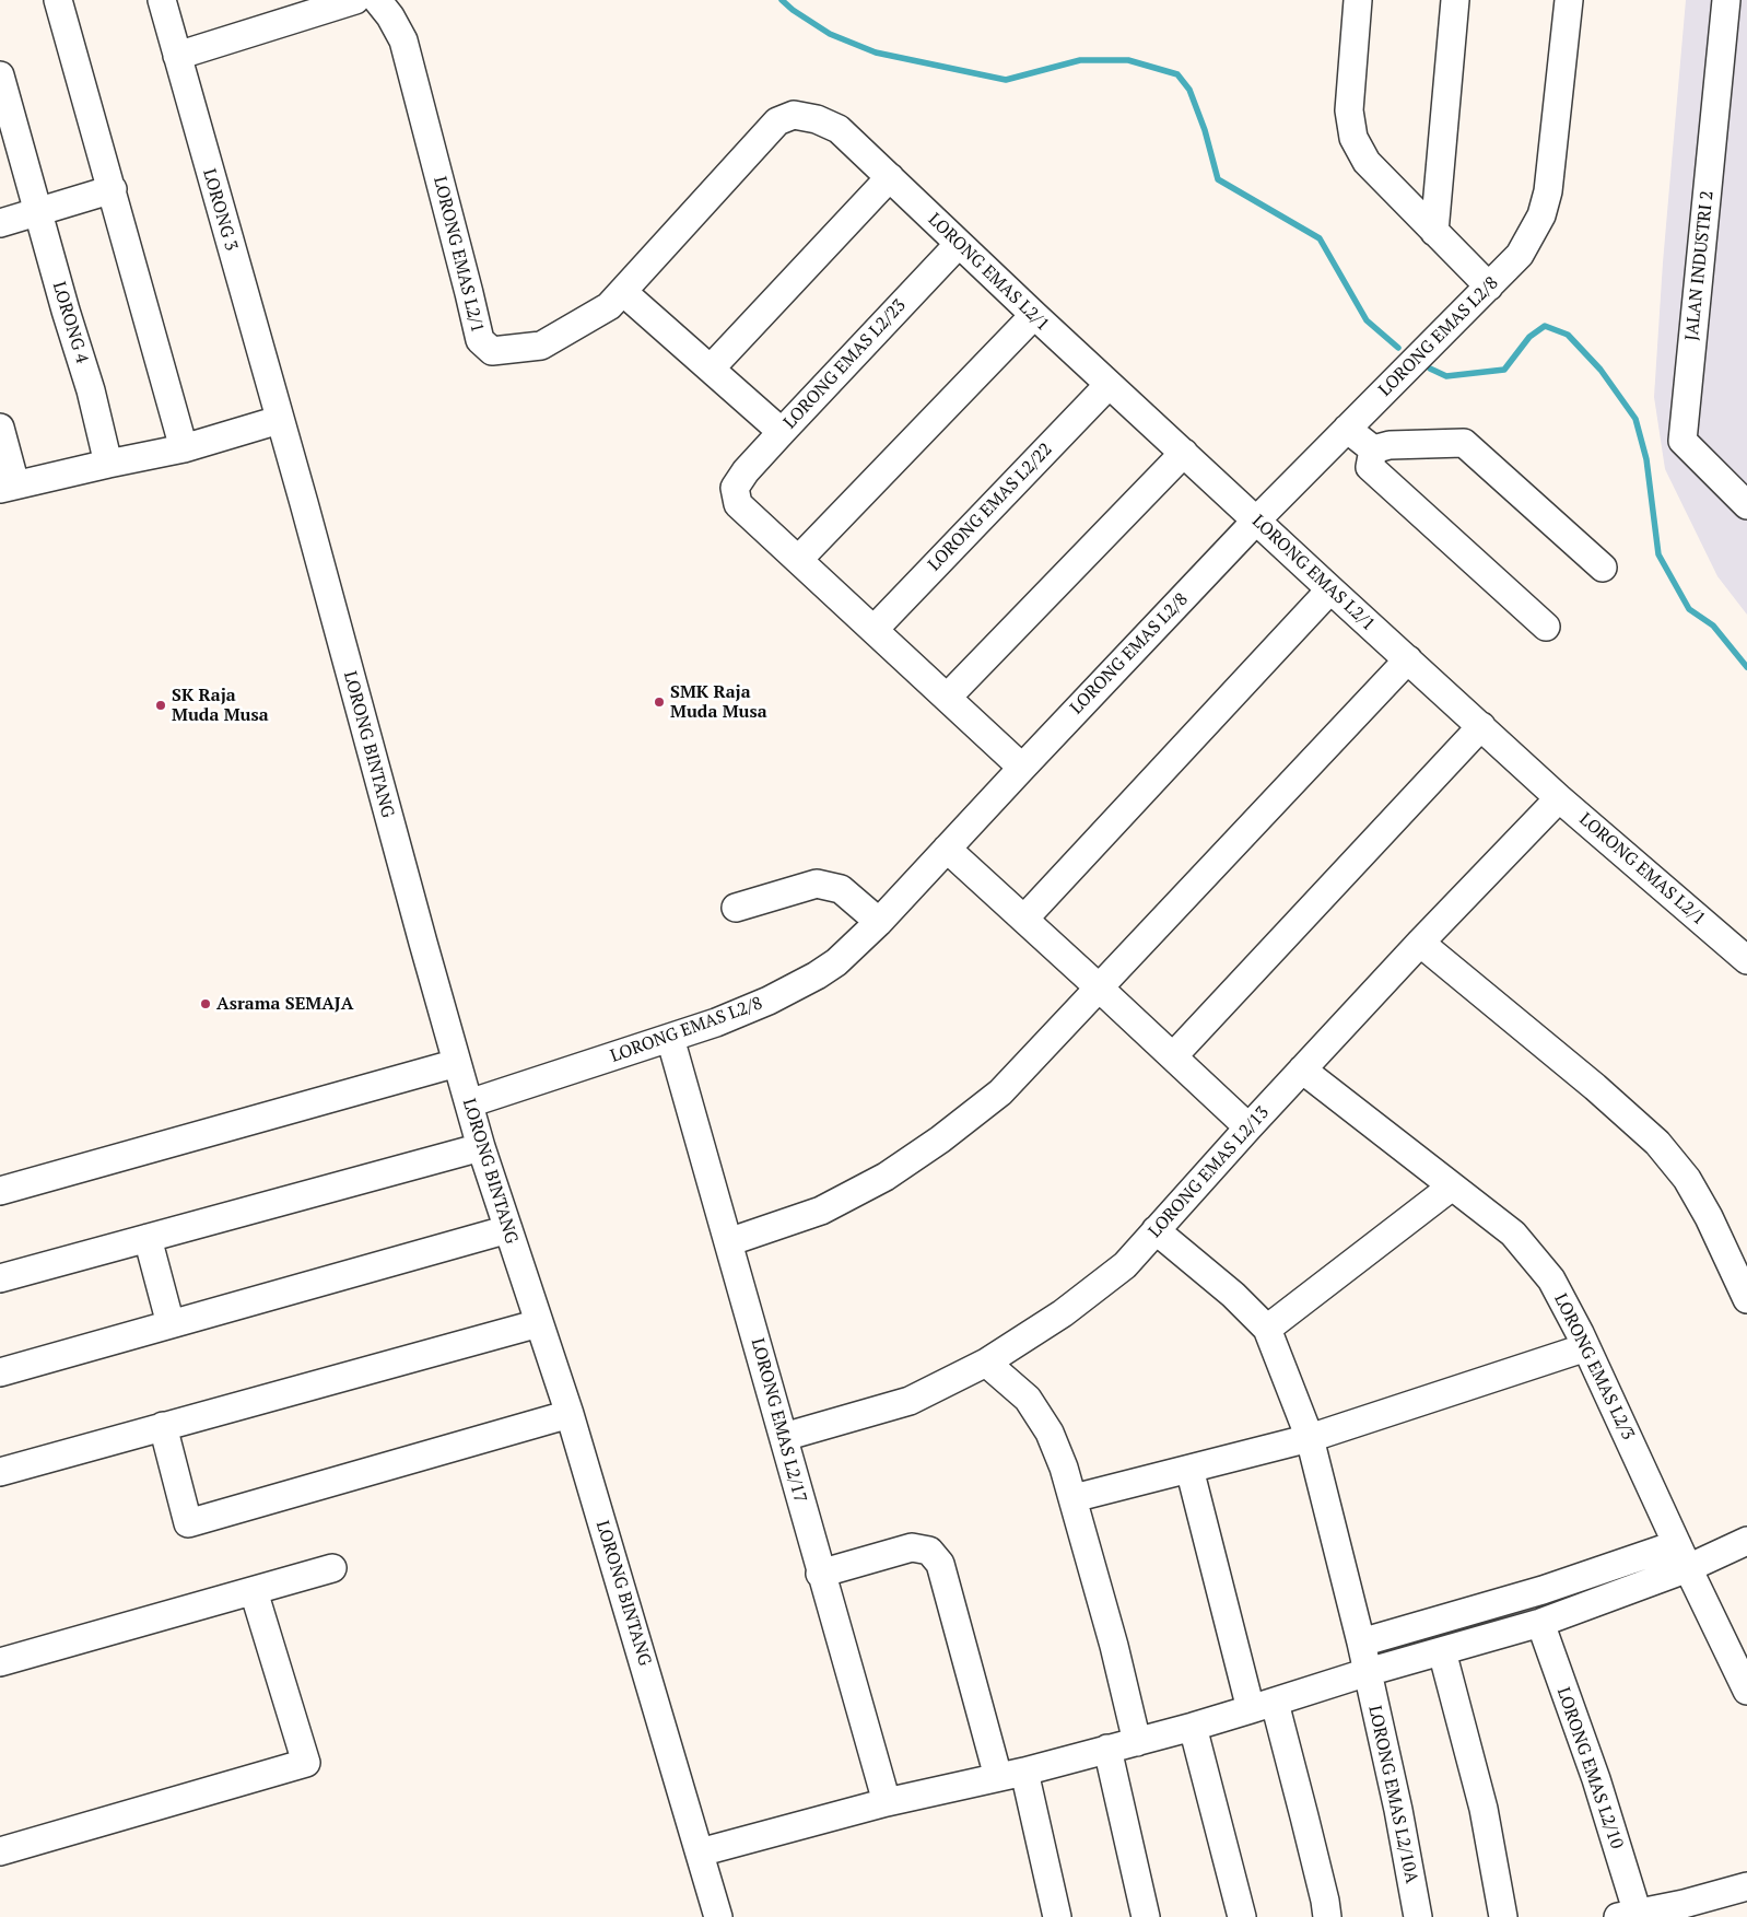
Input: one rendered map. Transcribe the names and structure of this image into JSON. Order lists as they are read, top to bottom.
{
  "streets": {
    "street": [
      "LORONG 3",
      "LORONG EMAS L2/1",
      "JALAN INDUSTRI 2",
      "LORONG 4",
      "LORONG EMAS L2/8",
      "LORONG EMAS L2/23",
      "LORONG EMAS L2/22",
      "LORONG BINTANG",
      "LORONG EMAS L2/13",
      "LORONG EMAS L2/3",
      "LORONG EMAS L2/17",
      "LORONG EMAS L2/10",
      "LORONG EMAS L2/10A"
    ]
  },
  "crossings": [
    ["LORONG 3", "LORONG BINTANG"],
    ["LORONG EMAS L2/1", "LORONG EMAS L2/8"],
    ["LORONG EMAS L2/1", "LORONG EMAS L2/23"],
    ["LORONG EMAS L2/1", "LORONG EMAS L2/22"],
    ["LORONG EMAS L2/1", "LORONG EMAS L2/13"],
    ["LORONG EMAS L2/8", "LORONG BINTANG"],
    ["LORONG EMAS L2/8", "LORONG EMAS L2/17"],
    ["LORONG EMAS L2/13", "LORONG EMAS L2/3"],
    ["LORONG EMAS L2/13", "LORONG EMAS L2/17"]
  ],
  "places": ["SMK Raja Muda Musa", "SK Raja Muda Musa", "Asrama SEMAJA"]
}
